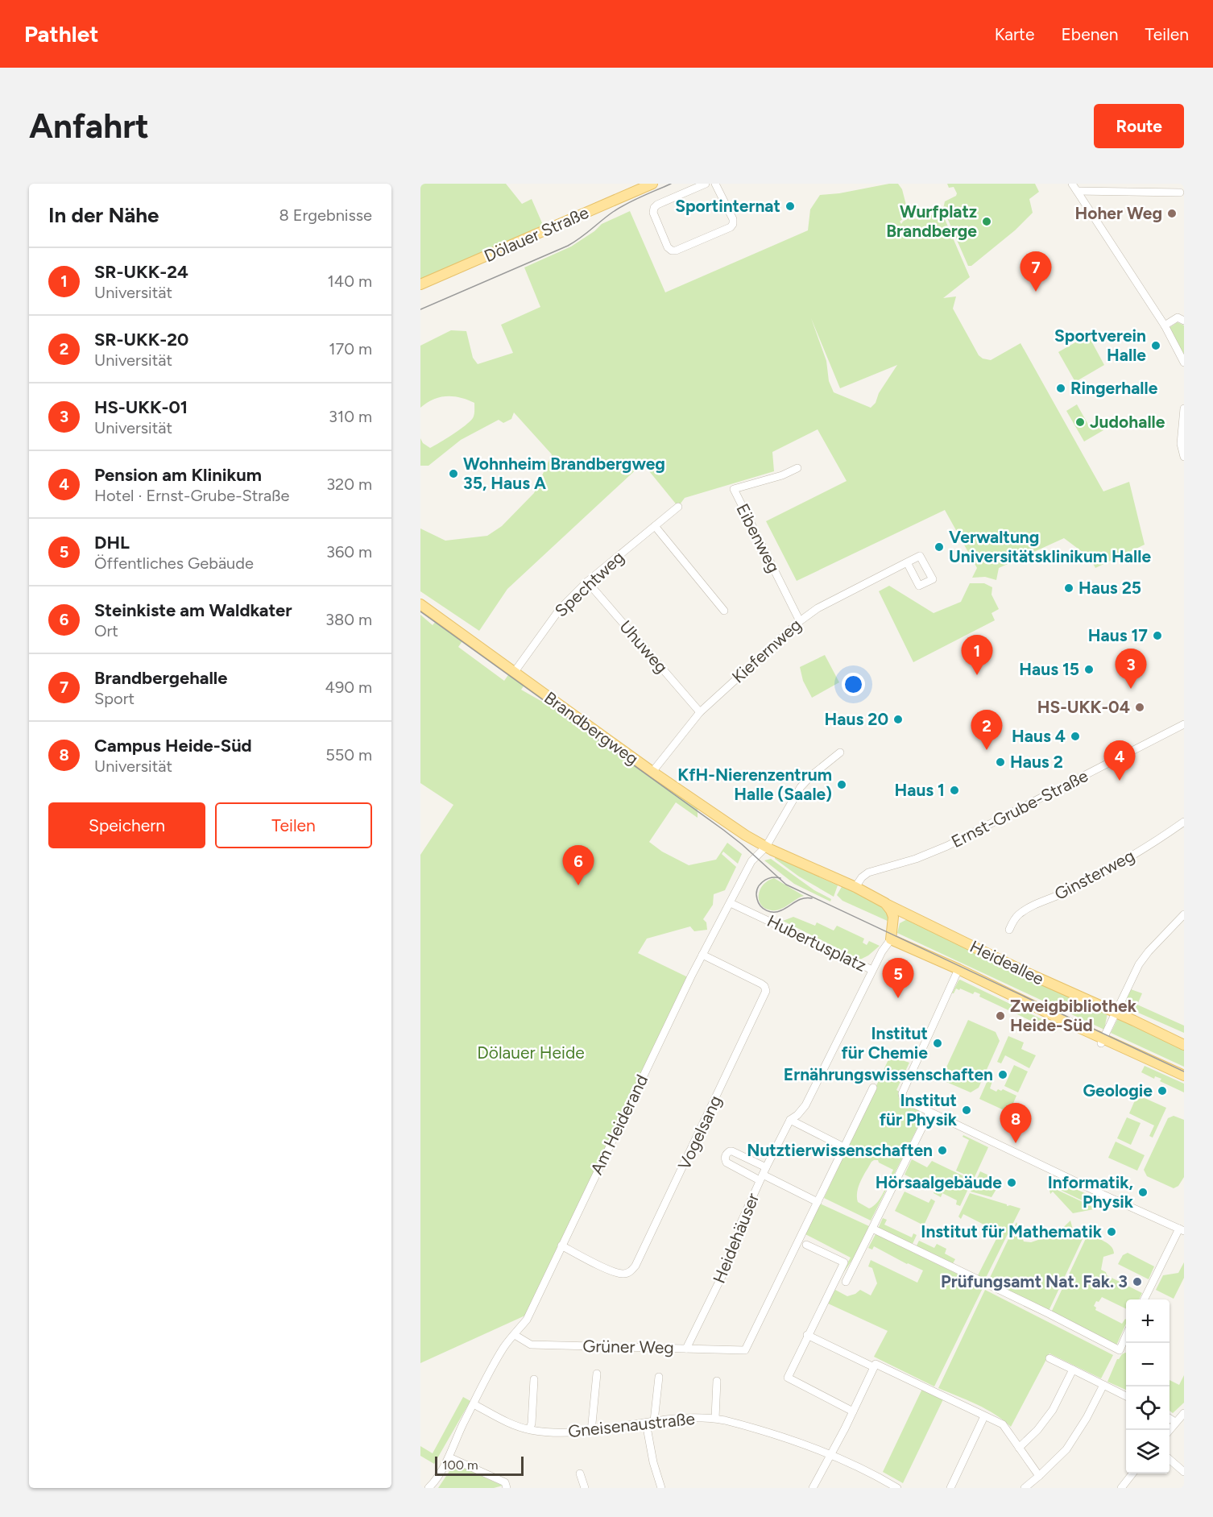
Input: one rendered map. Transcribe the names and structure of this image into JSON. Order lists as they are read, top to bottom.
{
  "streets": {
    "main road": [
      "Dölauer Straße",
      "Brandbergweg",
      "Hubertusplatz",
      "Heideallee"
    ],
    "street": [
      "Eibenweg",
      "Spechtweg",
      "Uhuweg",
      "Kiefernweg",
      "Ernst-Grube-Straße",
      "Ginsterweg",
      "Am Heiderand",
      "Vogelsang",
      "Heidehäuser",
      "Grüner Weg",
      "Gneisenaustraße"
    ]
  },
  "crossings": [
    ["Eibenweg", "Kiefernweg"],
    ["Spechtweg", "Uhuweg"],
    ["Spechtweg", "Brandbergweg"],
    ["Uhuweg", "Kiefernweg"],
    ["Kiefernweg", "Brandbergweg"],
    ["Brandbergweg", "Am Heiderand"],
    ["Hubertusplatz", "Heideallee"],
    ["Hubertusplatz", "Am Heiderand"],
    ["Hubertusplatz", "Heidehäuser"],
    ["Am Heiderand", "Vogelsang"],
    ["Am Heiderand", "Grüner Weg"],
    ["Am Heiderand", "Gneisenaustraße"],
    ["Heidehäuser", "Grüner Weg"]
  ],
  "parks": ["Dölauer Heide"],
  "places": [
    "Sportinternat",
    "Hoher Weg",
    "Wurfplatz Brandberge",
    "Sportverein Halle",
    "Ringerhalle",
    "Judohalle",
    "Wohnheim Brandbergweg 35, Haus A",
    "Verwaltung Universitätsklinikum Halle",
    "Haus 25",
    "Haus 17",
    "Haus 15",
    "HS-UKK-04",
    "Haus 20",
    "Haus 4",
    "Haus 2",
    "KfH-Nierenzentrum Halle (Saale)",
    "Haus 1",
    "Zweigbibliothek Heide-Süd",
    "Institut für Chemie",
    "Ernährungswissenschaften",
    "Geologie",
    "Institut für Physik",
    "Nutztierwissenschaften",
    "Hörsaalgebäude",
    "Informatik, Physik",
    "Institut für Mathematik",
    "Prüfungsamt Nat. Fak. 3"
  ],
  "scale_bar": "100 m",
  "page": {
    "header": "Pathlet",
    "nav": ["Karte", "Ebenen", "Teilen"],
    "buttons": [
      "Route",
      ["Speichern", "Teilen"]
    ],
    "title": "Anfahrt",
    "heading": ["In der Nähe", "8 Ergebnisse"],
    "list": [
      {
        "mark": "1",
        "name": "SR-UKK-24",
        "note": "Universität",
        "value": "140 m"
      },
      {
        "mark": "2",
        "name": "SR-UKK-20",
        "note": "Universität",
        "value": "170 m"
      },
      {
        "mark": "3",
        "name": "HS-UKK-01",
        "note": "Universität",
        "value": "310 m"
      },
      {
        "mark": "4",
        "name": "Pension am Klinikum",
        "note": "Hotel · Ernst-Grube-Straße",
        "value": "320 m"
      },
      {
        "mark": "5",
        "name": "DHL",
        "note": "Öffentliches Gebäude",
        "value": "360 m"
      },
      {
        "mark": "6",
        "name": "Steinkiste am Waldkater",
        "note": "Ort",
        "value": "380 m"
      },
      {
        "mark": "7",
        "name": "Brandbergehalle",
        "note": "Sport",
        "value": "490 m"
      },
      {
        "mark": "8",
        "name": "Campus Heide-Süd",
        "note": "Universität",
        "value": "550 m"
      }
    ],
    "pins": [
      "7",
      "1",
      "3",
      "2",
      "4",
      "6",
      "5",
      "8"
    ],
    "map_buttons": ["+", "−"],
    "scale": "100 m"
  }
}
